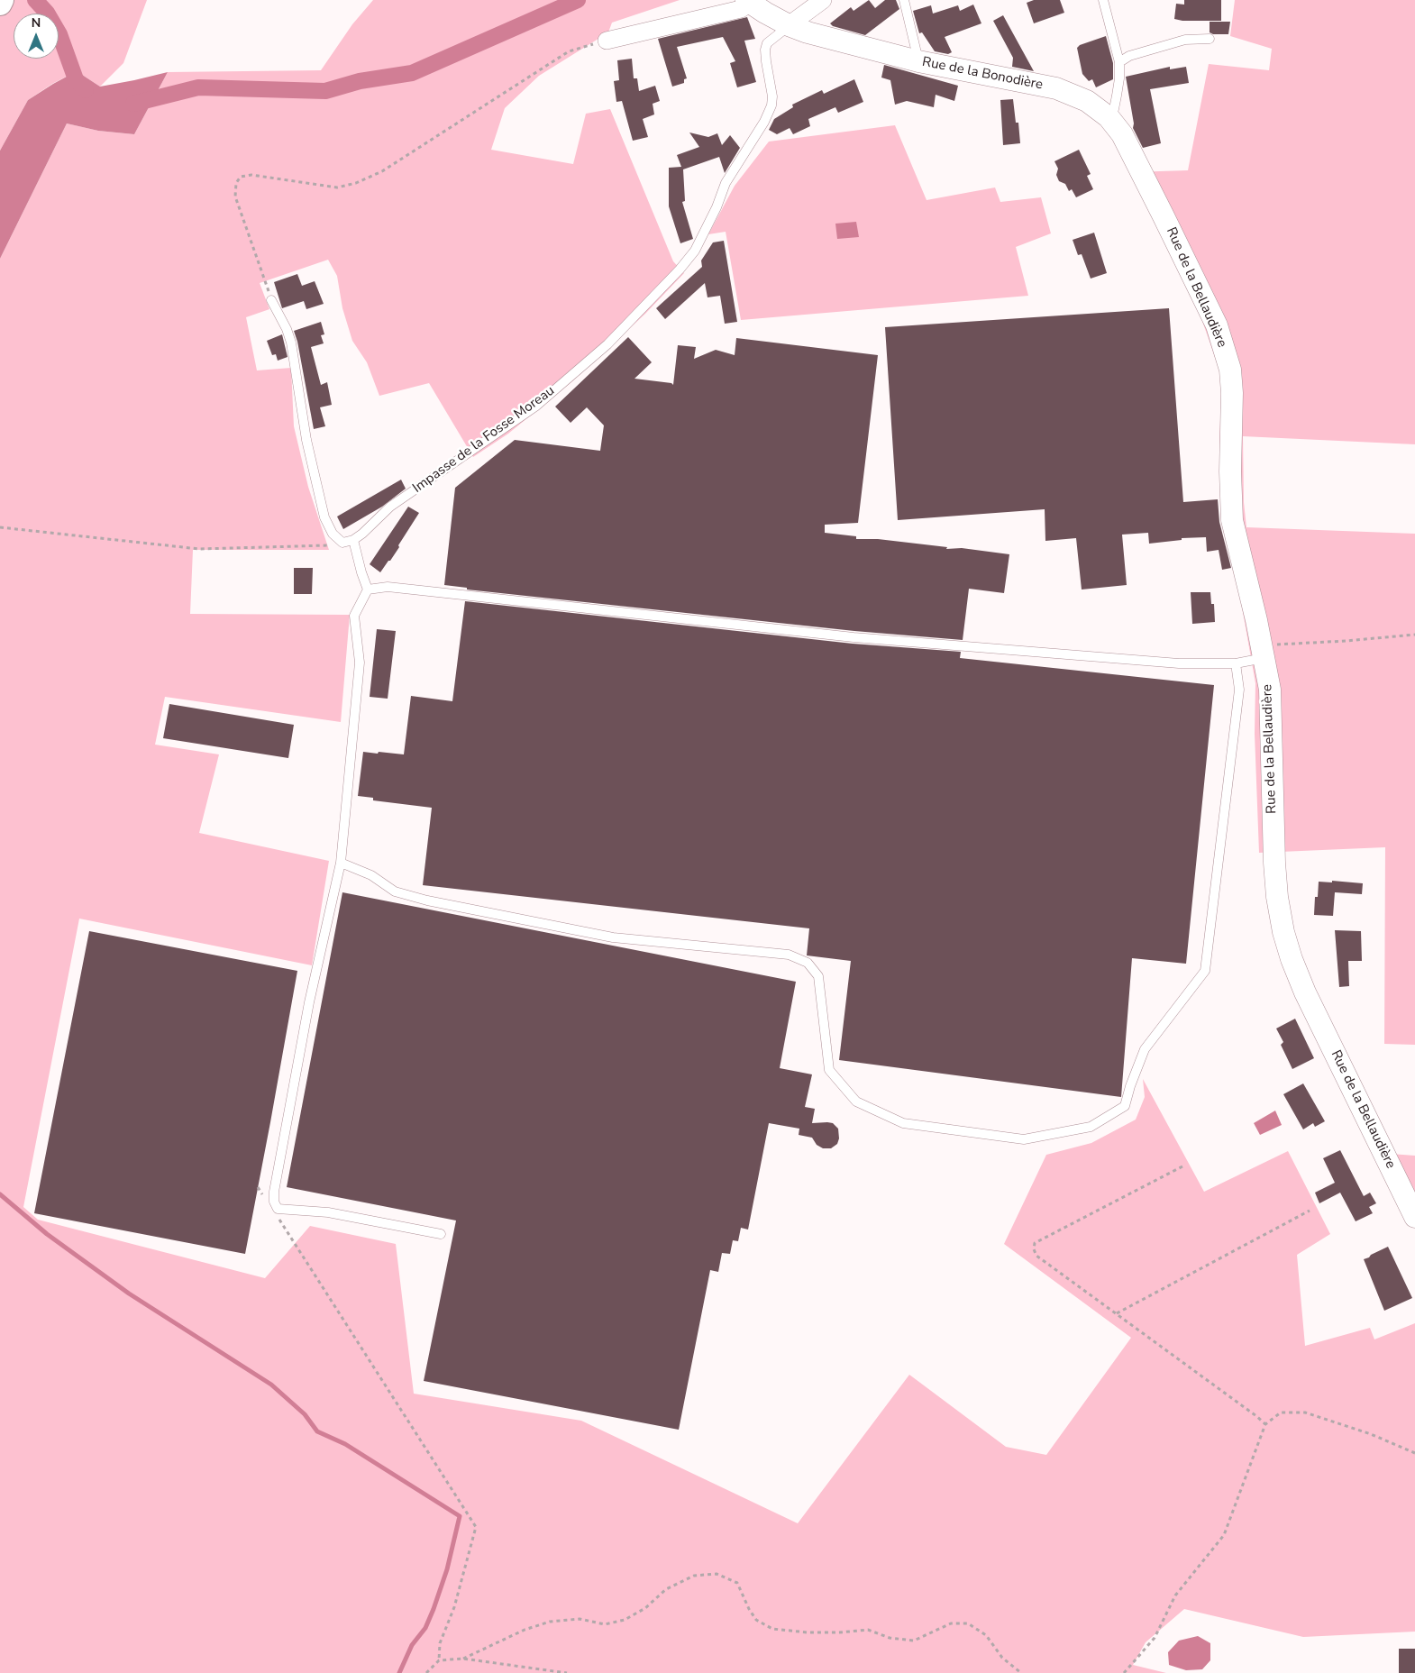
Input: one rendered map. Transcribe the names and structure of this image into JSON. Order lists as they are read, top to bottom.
{
  "streets": {
    "street": ["Rue de la Bonodière", "Rue de la Bellaudière"],
    "lane": ["Impasse de la Fosse Moreau"]
  },
  "crossings": [
    ["Rue de la Bonodière", "Rue de la Bellaudière"],
    ["Rue de la Bonodière", "Impasse de la Fosse Moreau"]
  ],
  "north": "top"
}
